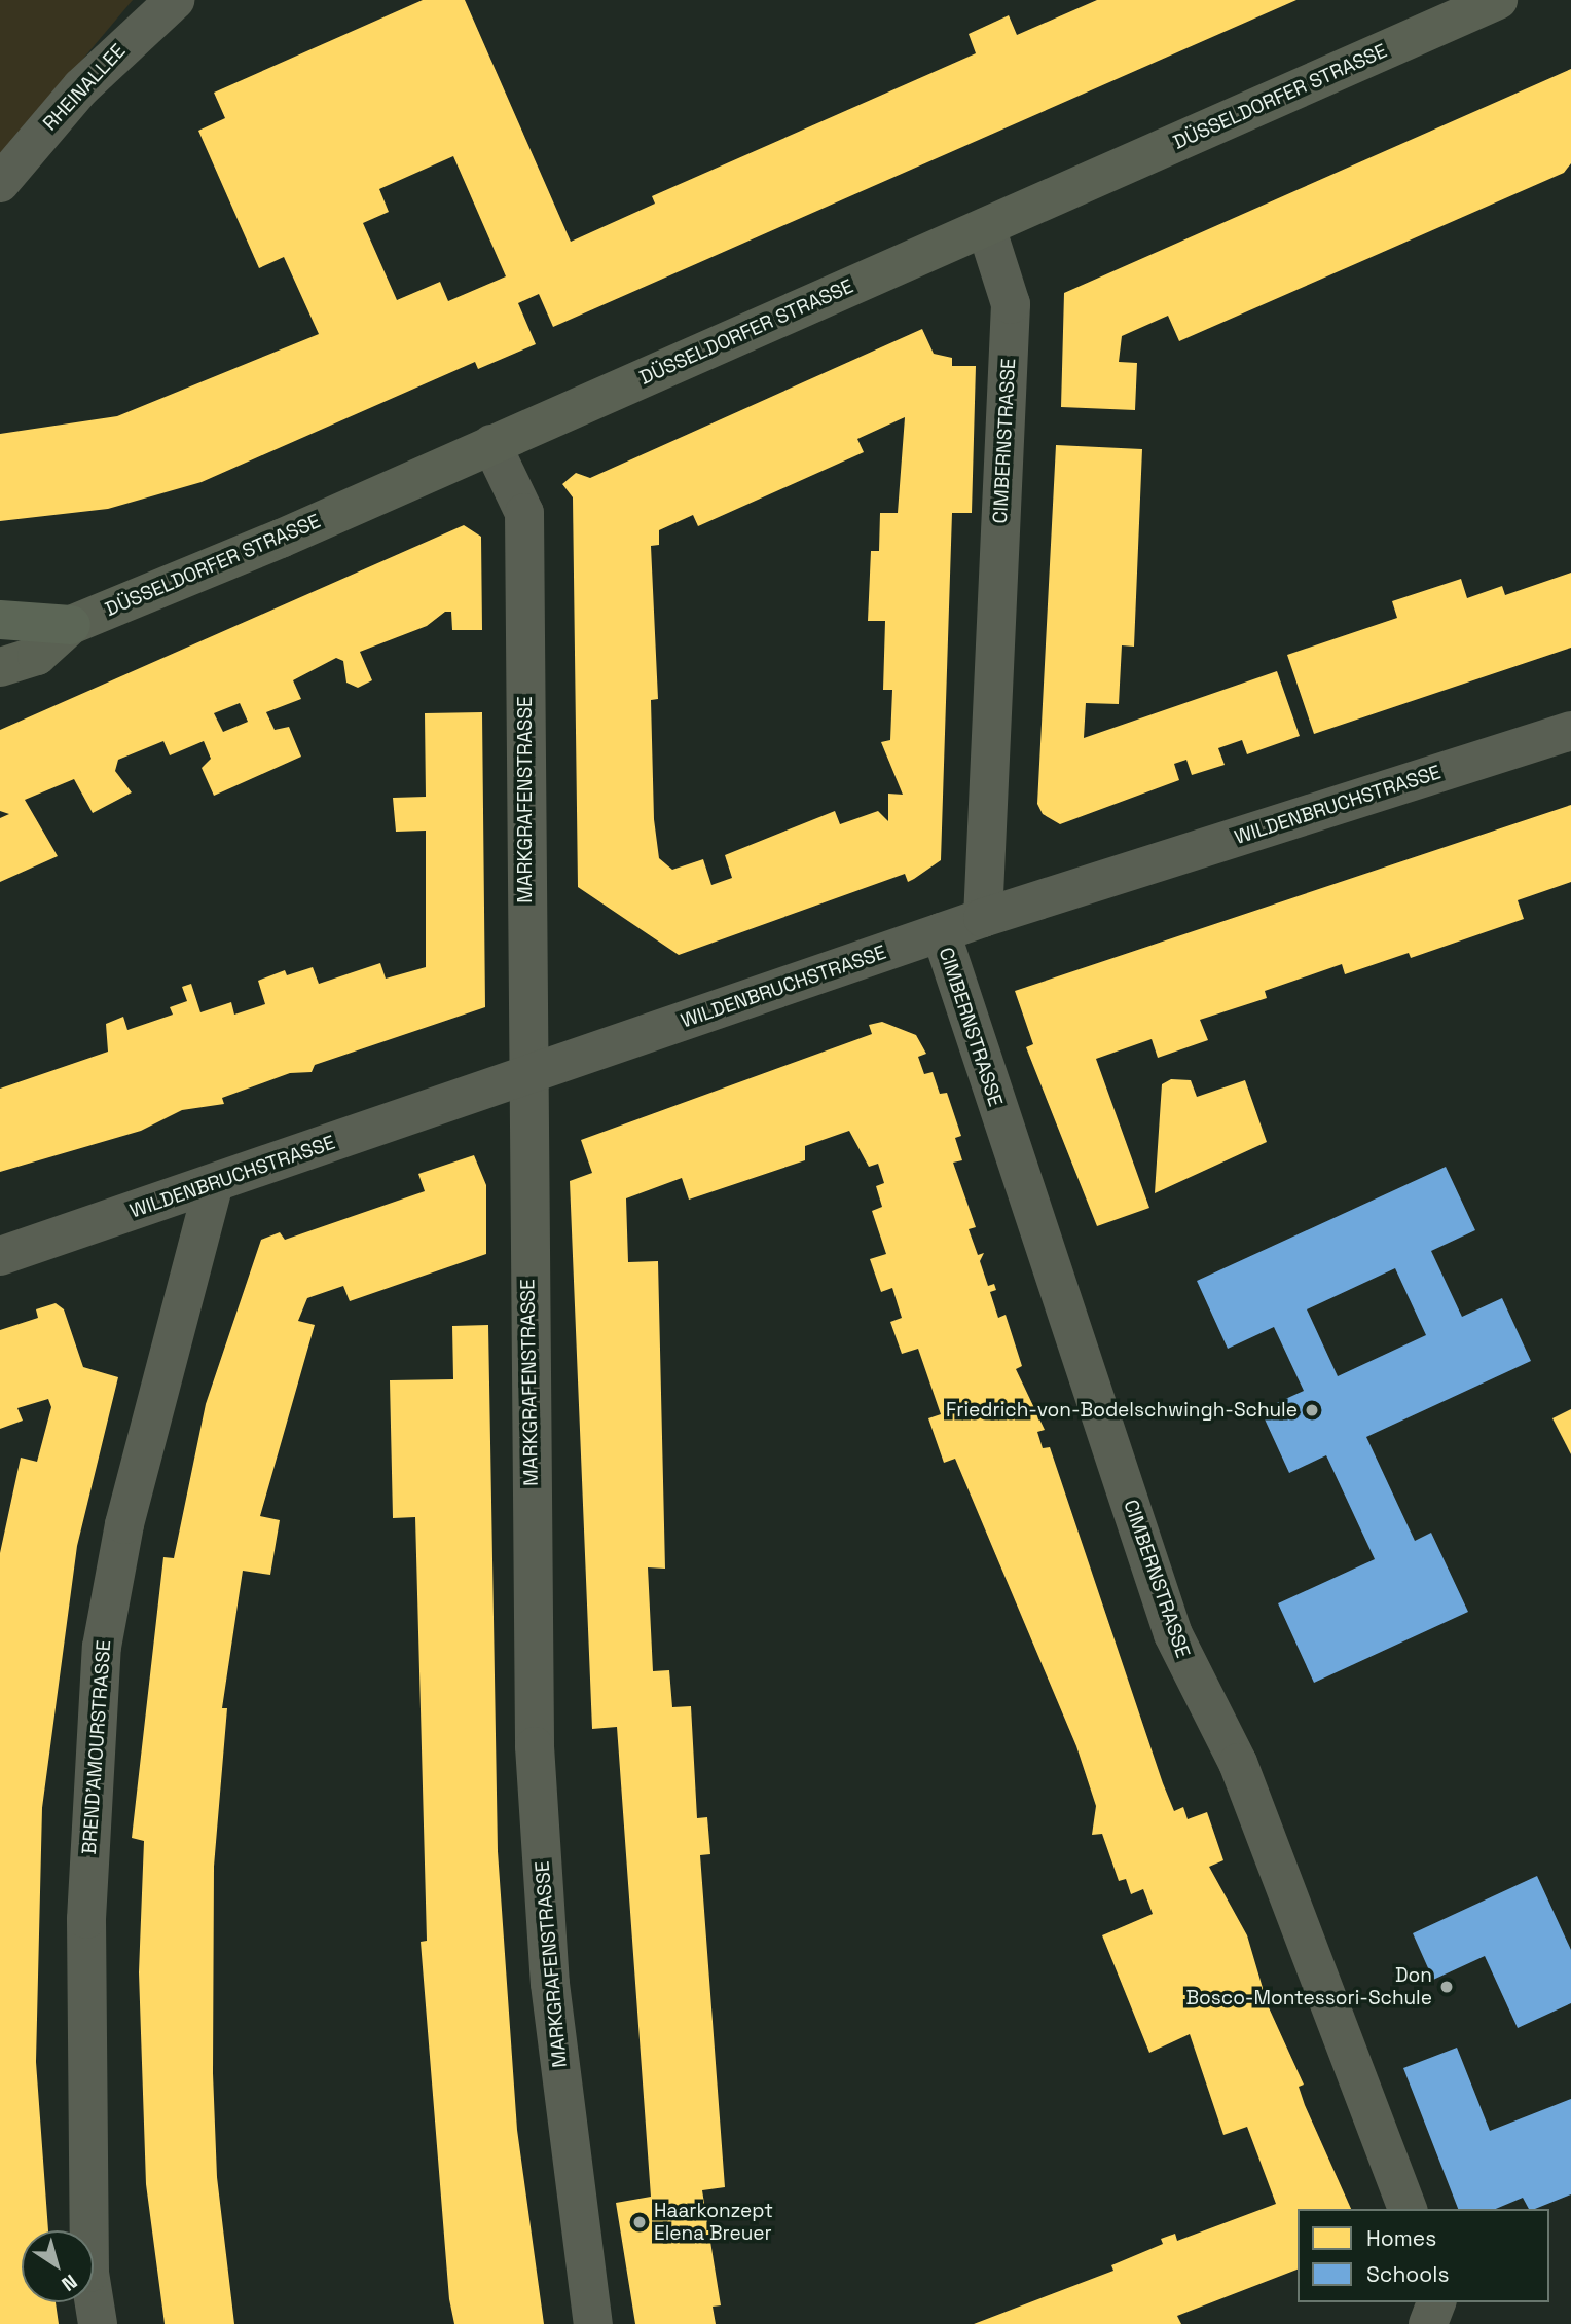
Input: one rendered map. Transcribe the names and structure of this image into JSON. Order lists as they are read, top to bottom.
{
  "streets": {
    "street": [
      "RHEINALLEE",
      "DÜSSELDORFER STRASSE",
      "CIMBERNSTRASSE",
      "MARKGRAFENSTRASSE",
      "WILDENBRUCHSTRASSE",
      "BREND'AMOURSTRASSE"
    ]
  },
  "crossings": [
    ["DÜSSELDORFER STRASSE", "CIMBERNSTRASSE"],
    ["DÜSSELDORFER STRASSE", "MARKGRAFENSTRASSE"],
    ["CIMBERNSTRASSE", "WILDENBRUCHSTRASSE"],
    ["MARKGRAFENSTRASSE", "WILDENBRUCHSTRASSE"],
    ["WILDENBRUCHSTRASSE", "BREND'AMOURSTRASSE"]
  ],
  "places": ["Friedrich-von-Bodelschwingh-Schule", "Don Bosco-Montessori-Schule", "Haarkonzept Elena Breuer"],
  "legend": ["Homes", "Schools"],
  "north": "bottom right"
}
